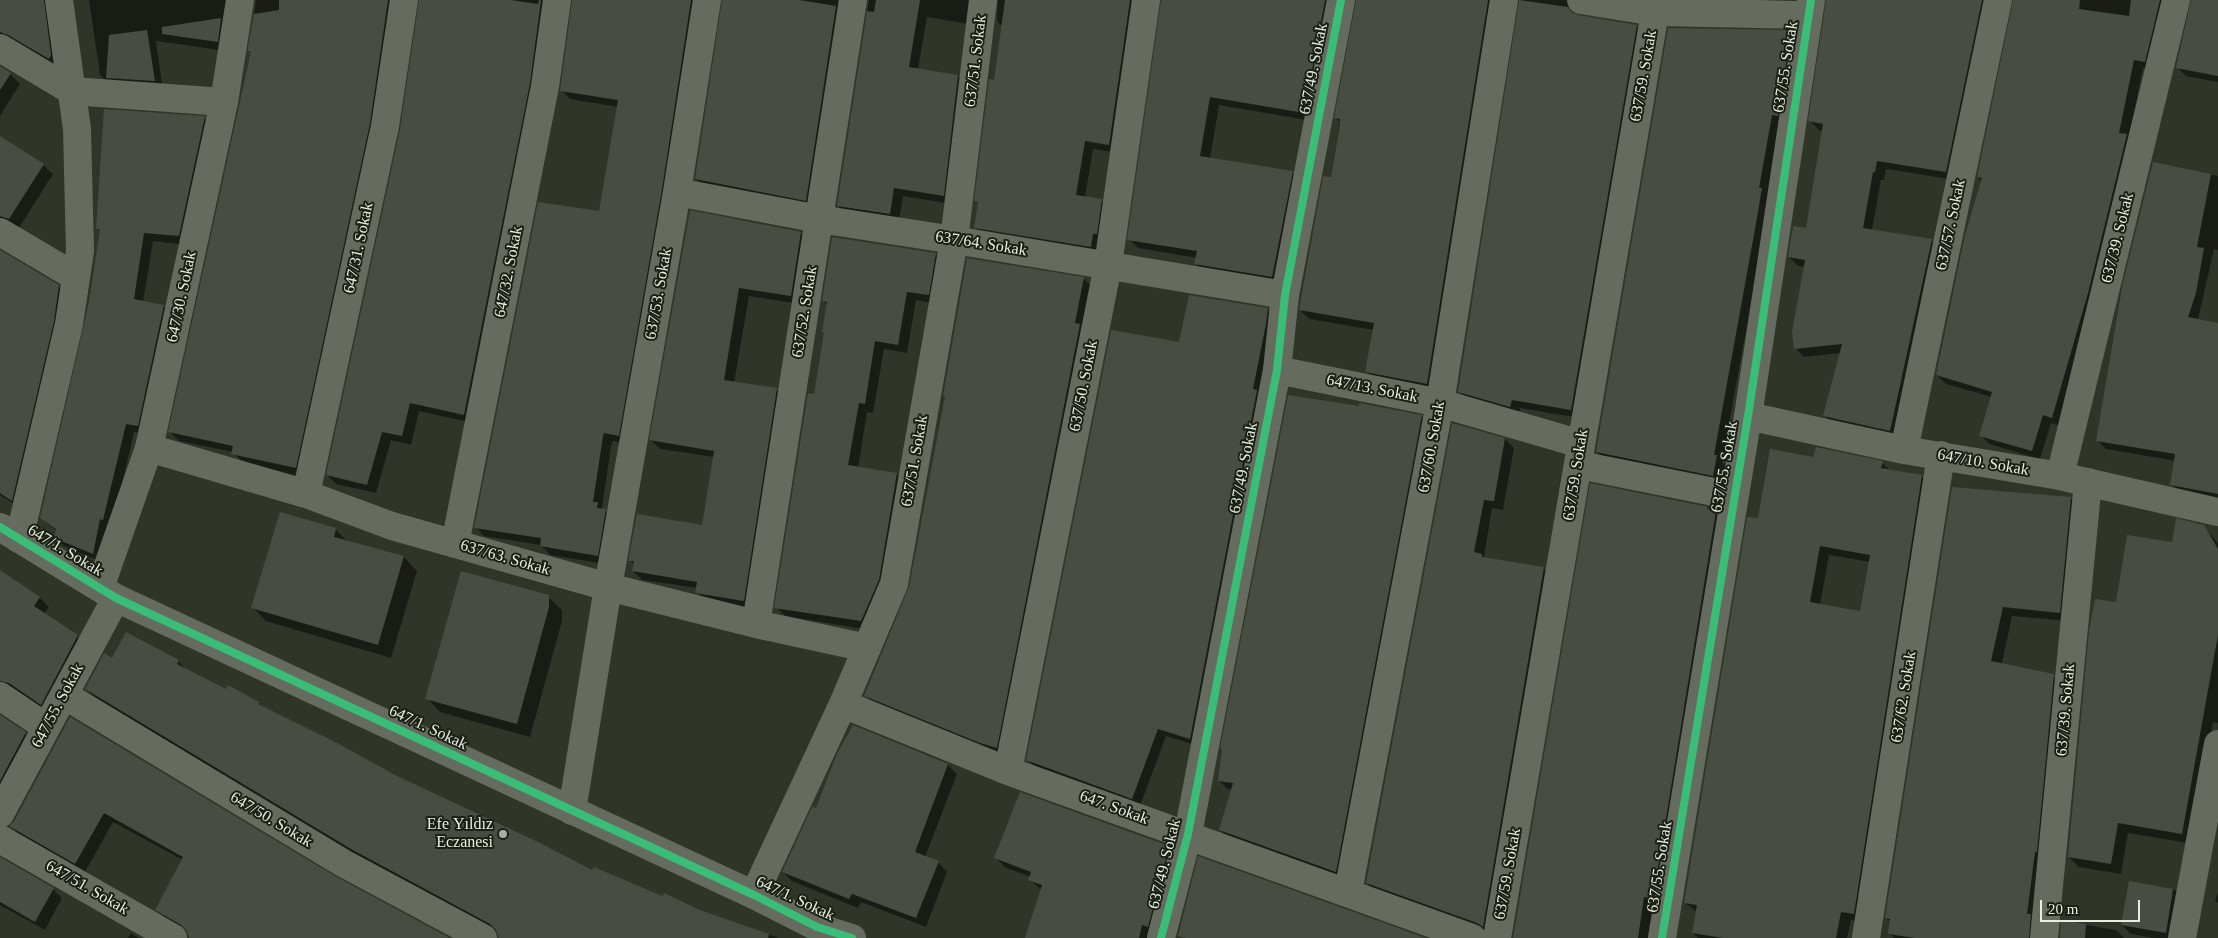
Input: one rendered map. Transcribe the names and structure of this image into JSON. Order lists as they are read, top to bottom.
{
  "streets": {
    "street": [
      "637/51. Sokak",
      "637/55. Sokak",
      "637/49. Sokak",
      "637/59. Sokak",
      "637/57. Sokak",
      "637/39. Sokak",
      "637/64. Sokak",
      "647/31. Sokak",
      "647/32. Sokak",
      "637/53. Sokak",
      "647/30. Sokak",
      "637/52. Sokak",
      "637/50. Sokak",
      "647/13. Sokak",
      "637/60. Sokak",
      "647/10. Sokak",
      "647/1. Sokak",
      "637/63. Sokak",
      "637/62. Sokak",
      "647/55. Sokak",
      "647. Sokak",
      "647/50. Sokak",
      "647/51. Sokak"
    ]
  },
  "crossings": [
    ["637/51. Sokak", "637/64. Sokak"],
    ["637/51. Sokak", "647/1. Sokak"],
    ["637/51. Sokak", "637/63. Sokak"],
    ["637/51. Sokak", "647. Sokak"],
    ["637/55. Sokak", "647/13. Sokak"],
    ["637/55. Sokak", "647/10. Sokak"],
    ["637/49. Sokak", "637/64. Sokak"],
    ["637/49. Sokak", "647/13. Sokak"],
    ["637/49. Sokak", "647. Sokak"],
    ["637/59. Sokak", "647/13. Sokak"],
    ["637/57. Sokak", "647/10. Sokak"],
    ["637/39. Sokak", "647/10. Sokak"],
    ["637/64. Sokak", "637/53. Sokak"],
    ["637/64. Sokak", "637/52. Sokak"],
    ["637/64. Sokak", "637/50. Sokak"],
    ["647/31. Sokak", "637/63. Sokak"],
    ["647/32. Sokak", "637/63. Sokak"],
    ["637/53. Sokak", "647/1. Sokak"],
    ["637/53. Sokak", "637/63. Sokak"],
    ["647/30. Sokak", "647/1. Sokak"],
    ["647/30. Sokak", "637/63. Sokak"],
    ["647/30. Sokak", "647/55. Sokak"],
    ["637/52. Sokak", "637/63. Sokak"],
    ["637/50. Sokak", "647. Sokak"],
    ["647/13. Sokak", "637/60. Sokak"],
    ["637/60. Sokak", "647. Sokak"],
    ["647/10. Sokak", "637/62. Sokak"],
    ["647/1. Sokak", "647/55. Sokak"],
    ["647/55. Sokak", "647/50. Sokak"]
  ],
  "places": ["Efe Yıldız Eczanesi"],
  "scale_bar": "20 m"
}
